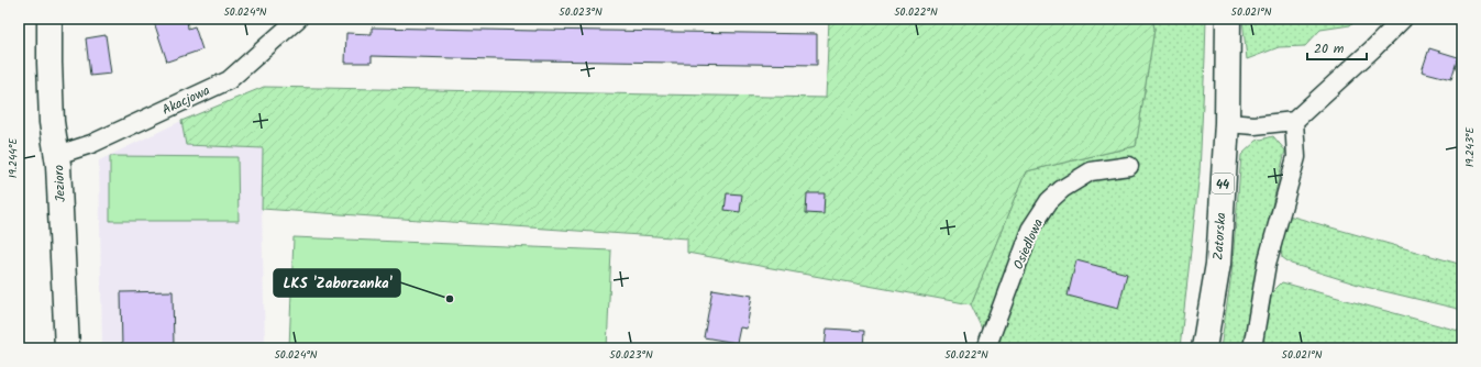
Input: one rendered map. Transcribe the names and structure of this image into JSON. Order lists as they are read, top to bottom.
{
  "streets": {
    "street": [
      "Akacjowa",
      "Jezioro",
      "44",
      "Zatorska",
      "Osiedlowa"
    ]
  },
  "crossings": [
    ["Akacjowa", "Jezioro"]
  ],
  "places": ["LKS 'Zaborzanka'"],
  "scale_bar": "20 m",
  "coordinates": [
    "50.024°N",
    "50.023°N",
    "50.022°N",
    "50.021°N",
    "19.243°E",
    "19.244°E"
  ]
}
